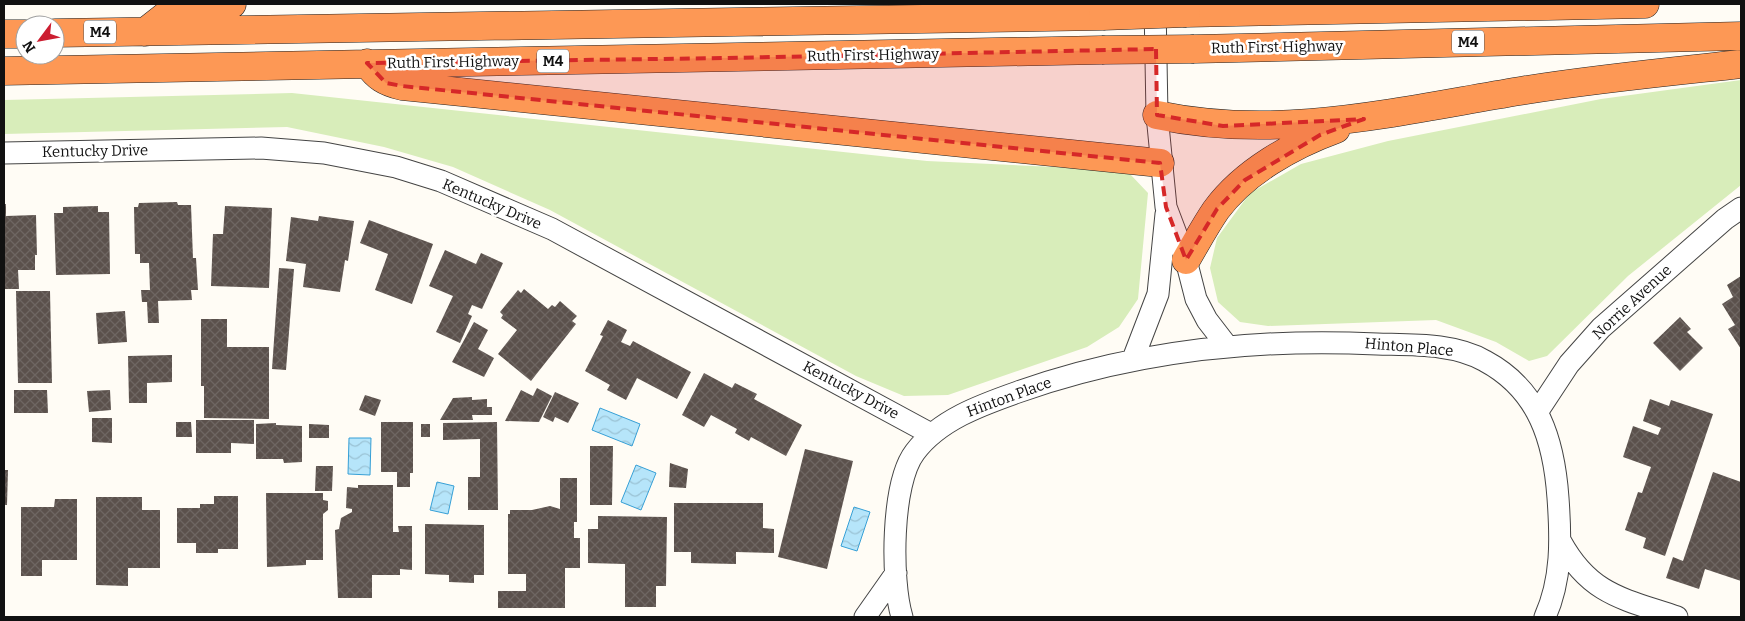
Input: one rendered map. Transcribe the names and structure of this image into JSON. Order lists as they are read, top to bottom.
{
  "streets": {
    "highway": ["M4", "Ruth First Highway"],
    "street": ["Kentucky Drive", "Norrie Avenue", "Hinton Place"]
  },
  "crossings": [
    ["Kentucky Drive", "Hinton Place"],
    ["Norrie Avenue", "Hinton Place"]
  ],
  "north": "bottom left"
}
